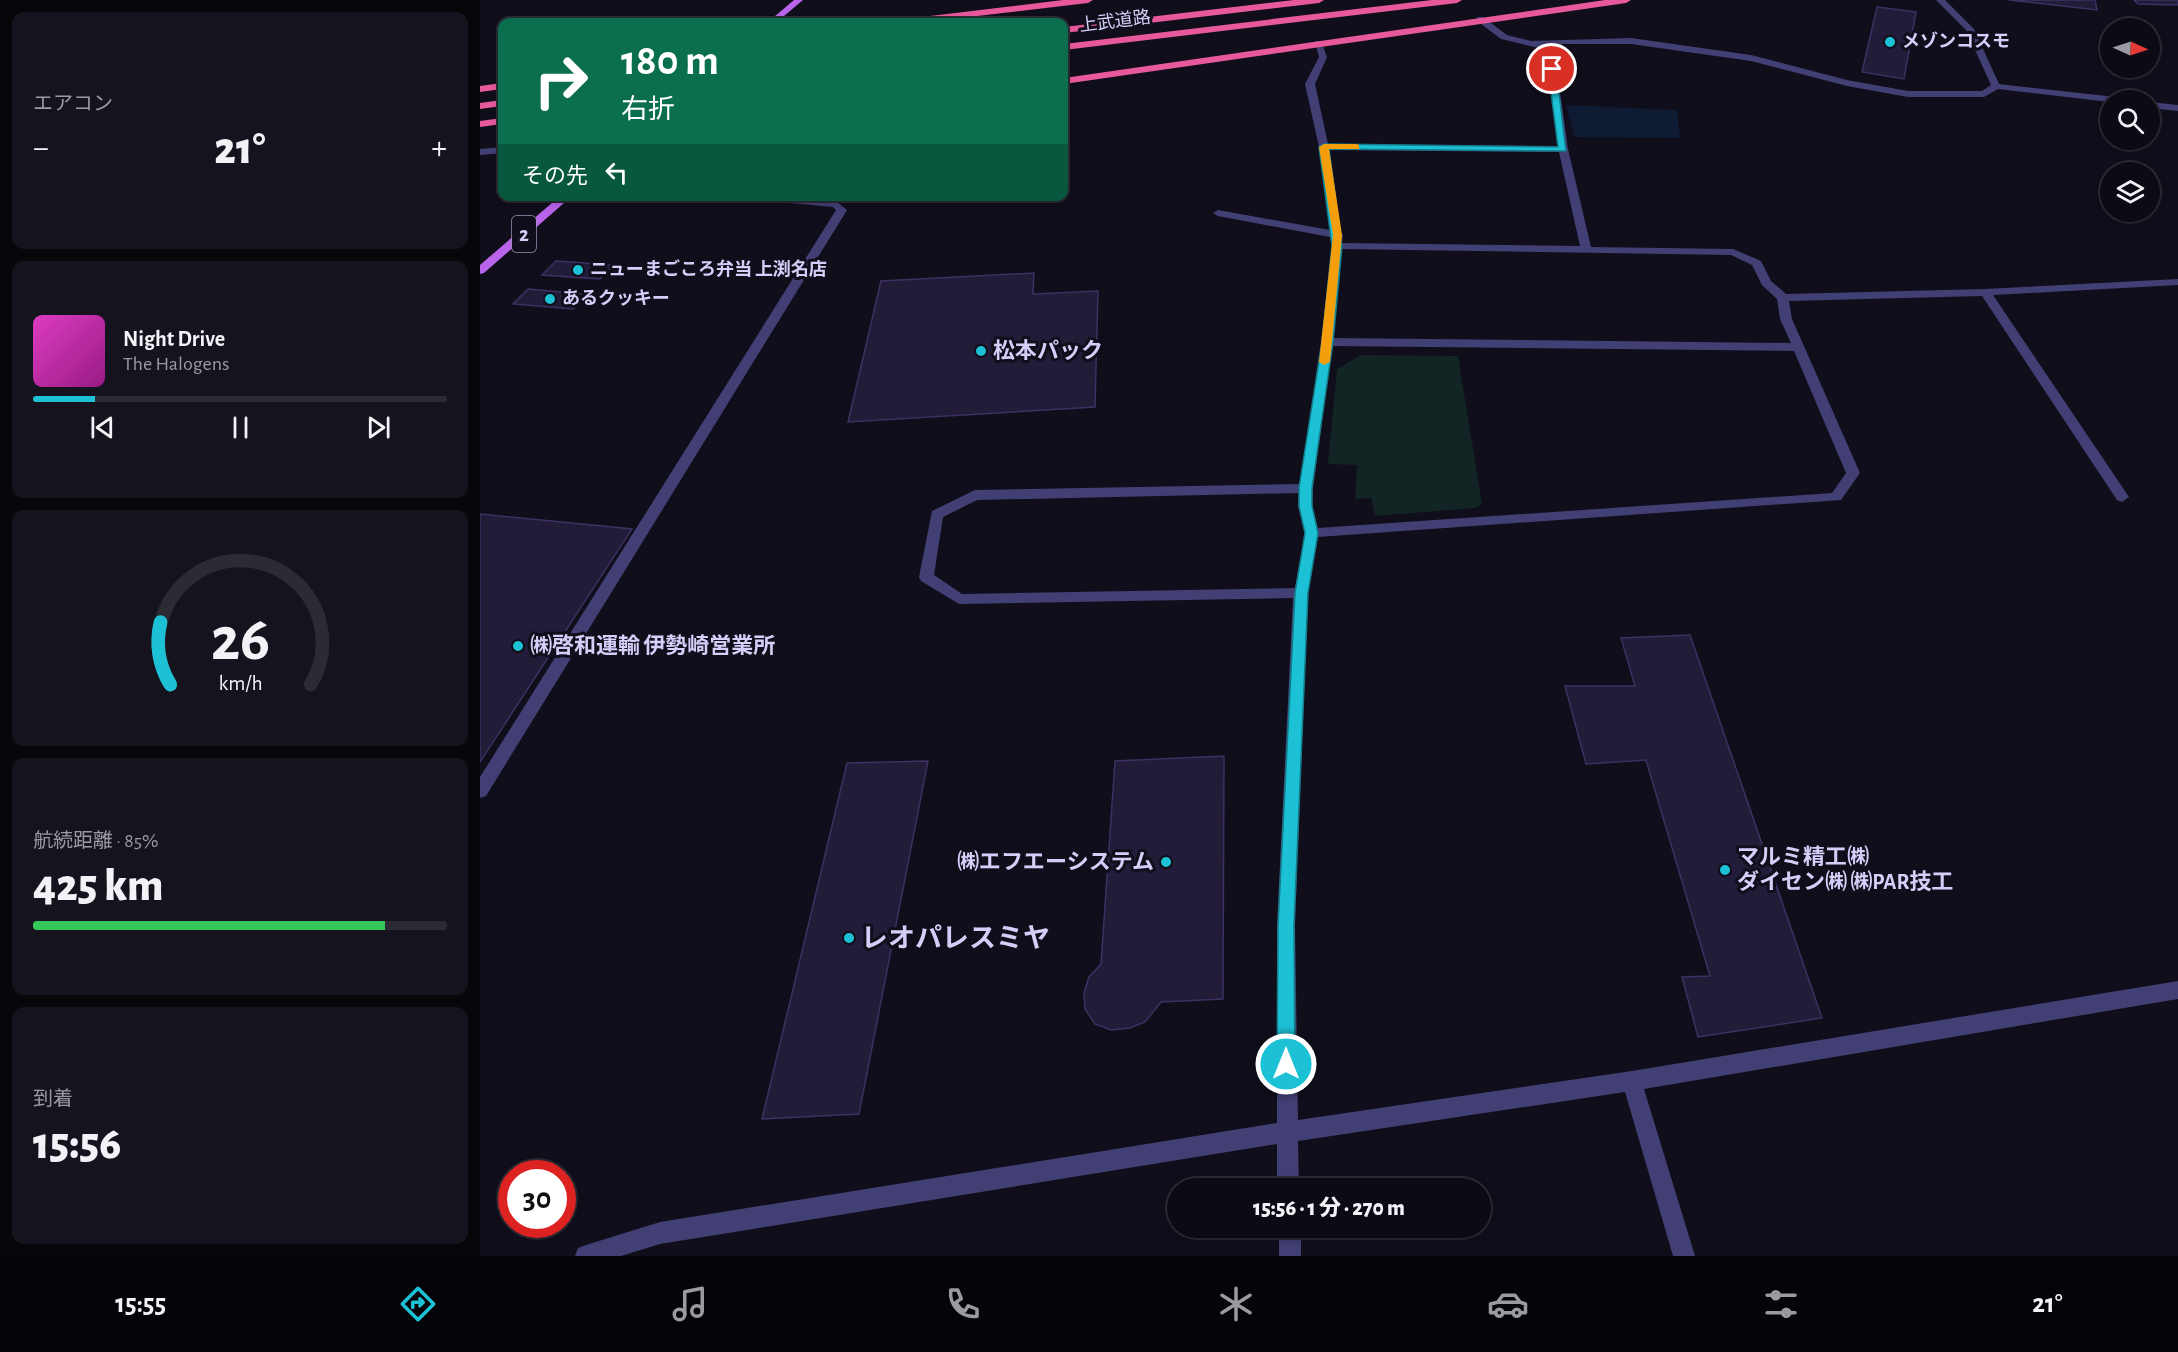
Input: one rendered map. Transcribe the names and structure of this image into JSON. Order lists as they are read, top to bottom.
{
  "streets": {
    "highway": ["上武道路"],
    "main road": ["2"]
  },
  "places": [
    "メゾンコスモ",
    "ニューまごころ弁当 上渕名店",
    "あるクッキー",
    "松本パック",
    "㈱啓和運輸 伊勢崎営業所",
    "㈱エフエーシステム",
    "マルミ精工㈱ ダイセン㈱ ㈱PAR技工",
    "レオパレスミヤ"
  ],
  "north": "right",
  "page": {
    "tile": [
      "エアコン",
      ["航続距離 · 85%", "425 km"],
      ["到着", "15:56"]
    ],
    "turn": ["180 m", "右折"],
    "heat": ["−", "21°", "+"],
    "then": "その先",
    "song": ["Night Drive", "The Halogens"],
    "limit": "30",
    "trip": "15:56 · 1 分 · 270 m",
    "tabs": ["15:55", "21°"],
    "gauge": ["26", "km/h"]
  }
}
